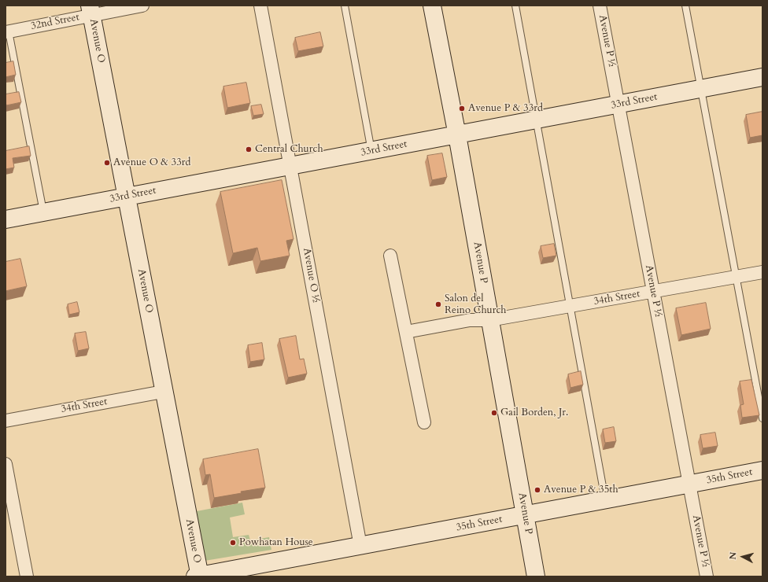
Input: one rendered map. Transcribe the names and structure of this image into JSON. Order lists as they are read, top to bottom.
{
  "streets": {
    "street": [
      "32nd Street",
      "Avenue O",
      "Avenue P ½",
      "33rd Street",
      "Avenue P",
      "Avenue O ½",
      "34th Street",
      "35th Street"
    ]
  },
  "crossings": [
    ["32nd Street", "Avenue O"],
    ["Avenue O", "33rd Street"],
    ["Avenue O", "34th Street"],
    ["Avenue O", "35th Street"],
    ["Avenue P ½", "33rd Street"],
    ["Avenue P ½", "34th Street"],
    ["Avenue P ½", "35th Street"],
    ["33rd Street", "Avenue P"],
    ["33rd Street", "Avenue O ½"],
    ["Avenue P", "34th Street"],
    ["Avenue P", "35th Street"],
    ["Avenue O ½", "35th Street"]
  ],
  "places": [
    "Avenue P & 33rd",
    "Central Church",
    "Avenue O & 33rd",
    "Salon del Reino Church",
    "Gail Borden, Jr.",
    "Avenue P & 35th",
    "Powhatan House"
  ],
  "north": "left"
}
